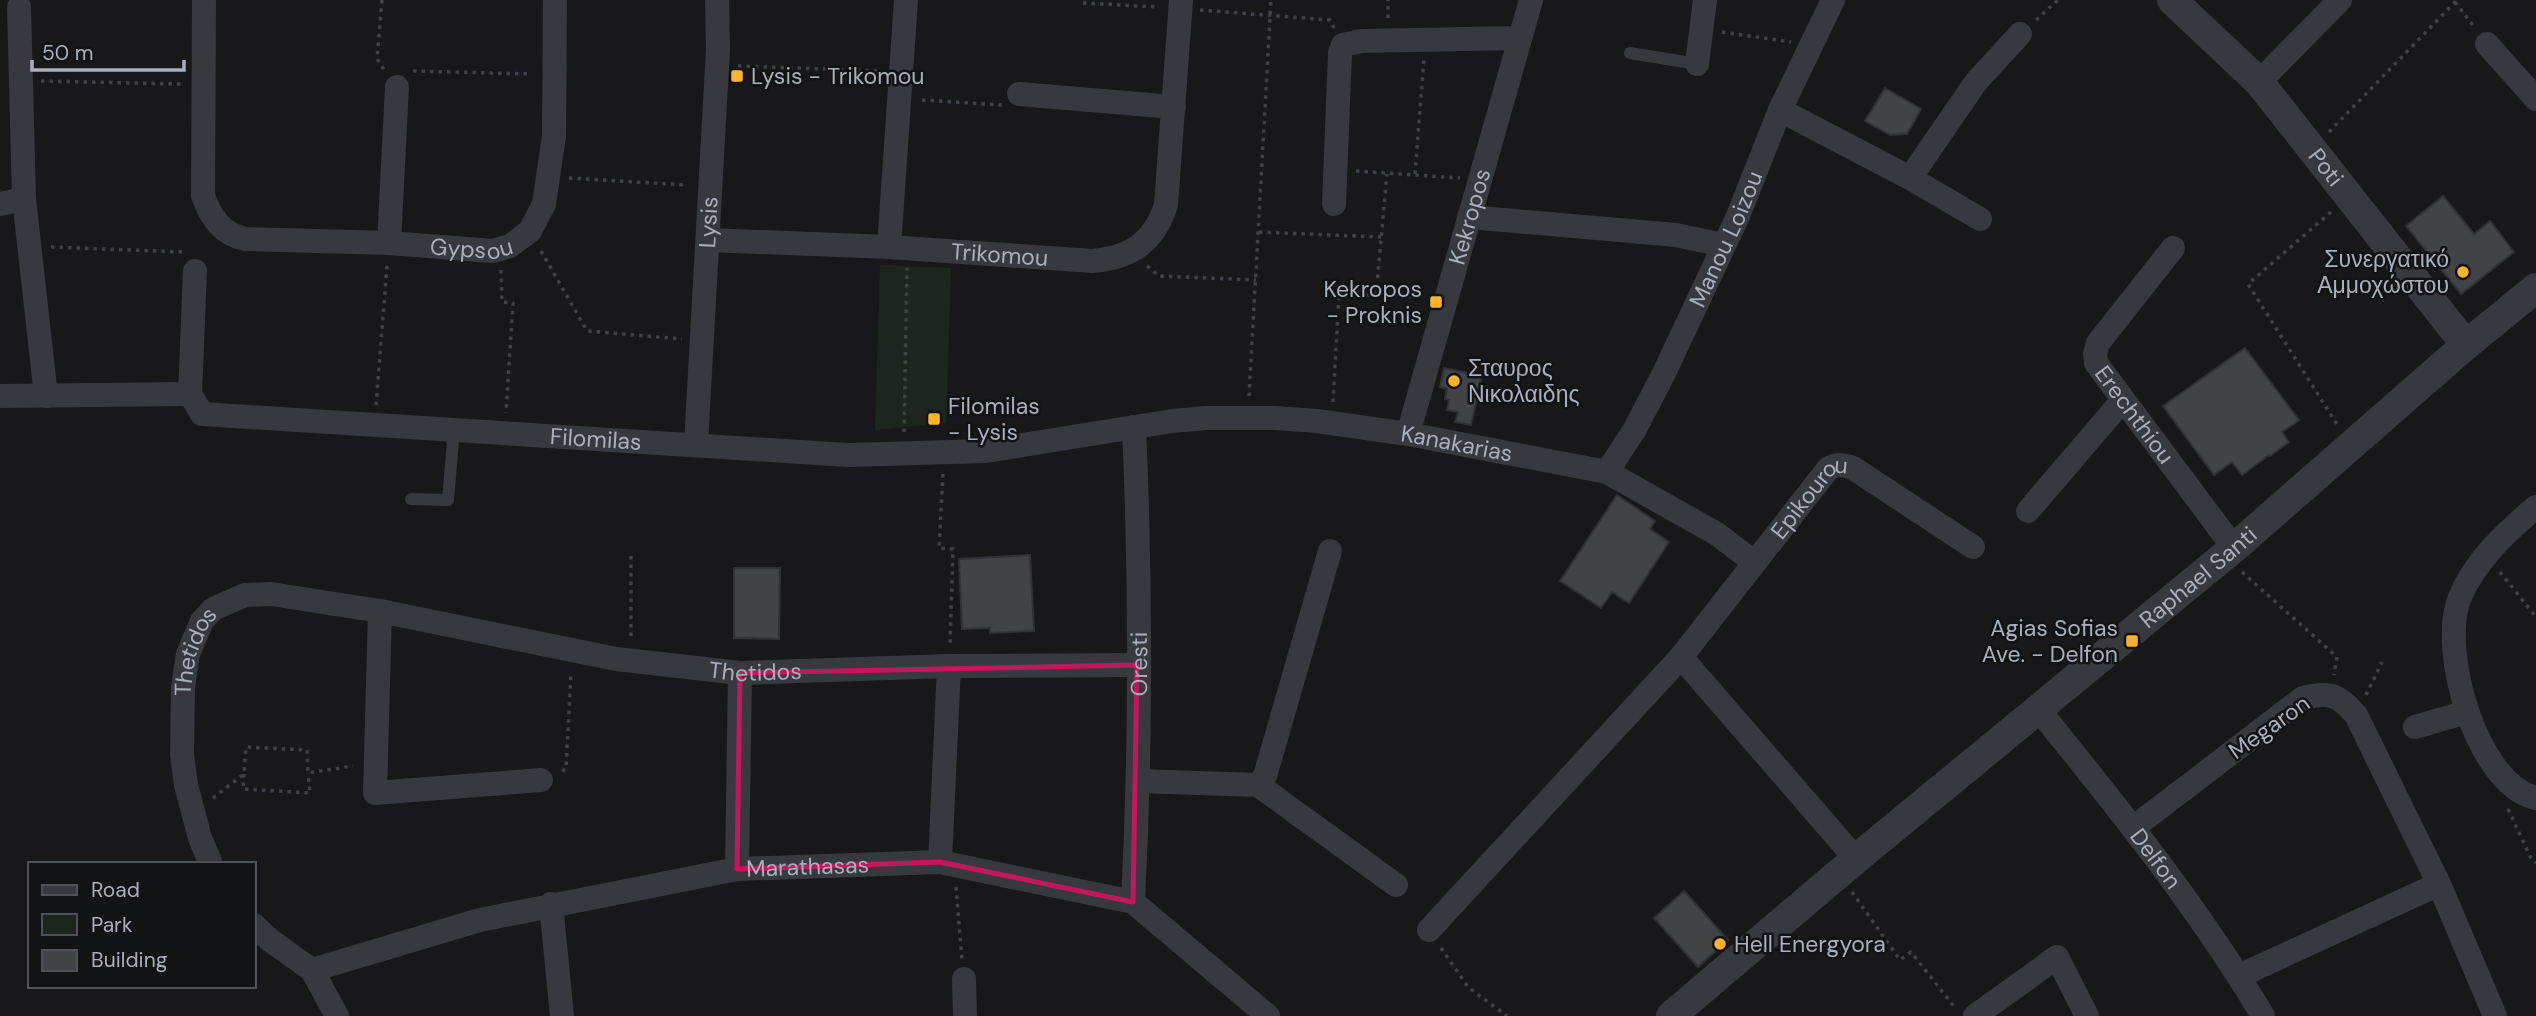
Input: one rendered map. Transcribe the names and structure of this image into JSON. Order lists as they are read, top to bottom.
{
  "streets": {
    "street": [
      "Poti",
      "Kekropos",
      "Lysis",
      "Manou Loizou",
      "Gypsou",
      "Trikomou",
      "Erechthiou",
      "Filomilas",
      "Kanakarias",
      "Epikourou",
      "Raphael Santi",
      "Thetidos",
      "Oresti",
      "Megaron",
      "Delfon",
      "Marathasas"
    ]
  },
  "crossings": [
    ["Poti", "Raphael Santi"],
    ["Kekropos", "Kanakarias"],
    ["Lysis", "Trikomou"],
    ["Lysis", "Filomilas"],
    ["Manou Loizou", "Kanakarias"],
    ["Erechthiou", "Raphael Santi"],
    ["Filomilas", "Kanakarias"],
    ["Filomilas", "Oresti"],
    ["Kanakarias", "Epikourou"],
    ["Kanakarias", "Oresti"],
    ["Raphael Santi", "Delfon"],
    ["Thetidos", "Oresti"],
    ["Oresti", "Marathasas"],
    ["Megaron", "Delfon"]
  ],
  "places": {
    "transit": [
      "Lysis - Trikomou",
      "Kekropos - Proknis",
      "Filomilas - Lysis",
      "Agias Sofias Ave. - Delfon"
    ],
    "other": ["Συνεργατικό Αμμοχώστου", "Σταυρος Νικολαιδης", "Hell Energyora"]
  },
  "legend": ["Road", "Park", "Building"],
  "scale_bar": "50 m"
}
